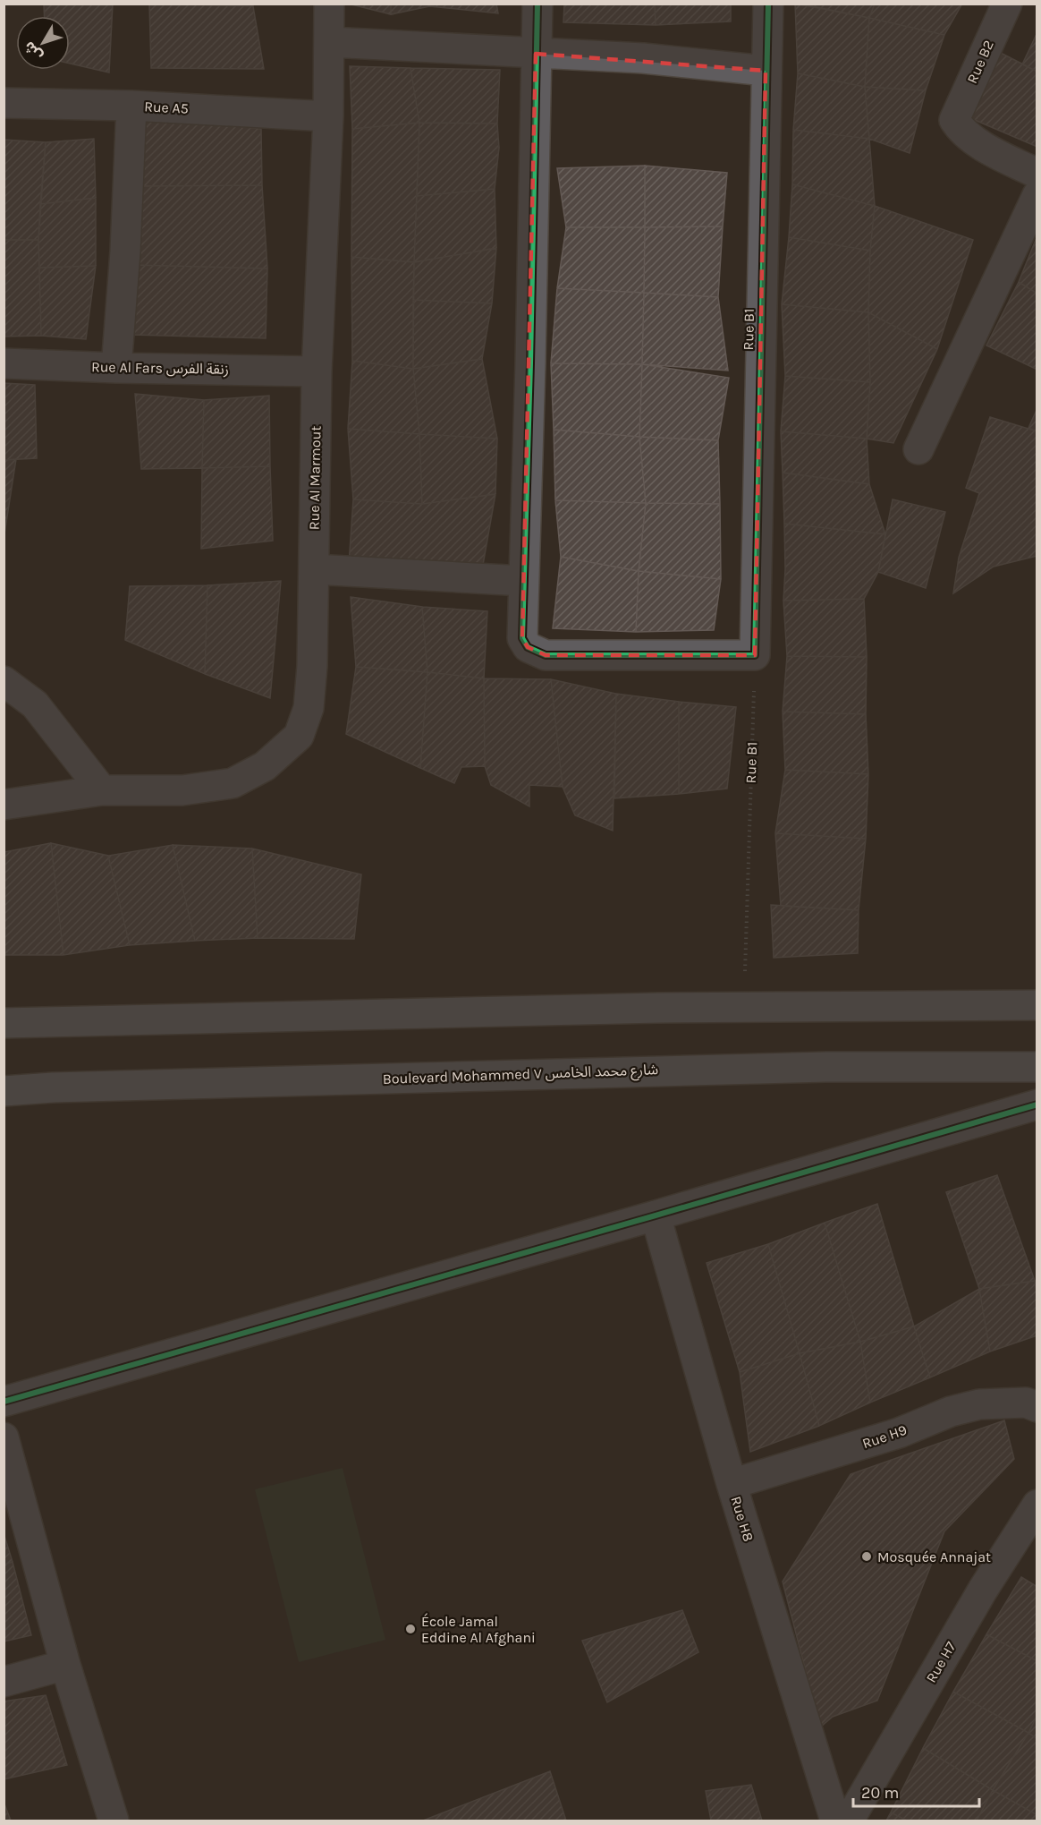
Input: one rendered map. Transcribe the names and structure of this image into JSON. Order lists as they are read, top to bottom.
{
  "streets": {
    "main road": ["Boulevard Mohammed V شارع محمد الخامس"],
    "street": [
      "Rue B2",
      "Rue A5",
      "Rue B1",
      "Rue Al Fars زنقة الفرس",
      "Rue Al Marmout",
      "Rue H9",
      "Rue H8",
      "Rue H7"
    ]
  },
  "crossings": [
    ["Rue A5", "Rue Al Marmout"],
    ["Rue Al Fars زنقة الفرس", "Rue Al Marmout"],
    ["Rue H9", "Rue H8"]
  ],
  "places": ["Mosquée Annajat", "École Jamal Eddine Al Afghani"],
  "scale_bar": "20 m",
  "north": "bottom left"
}
